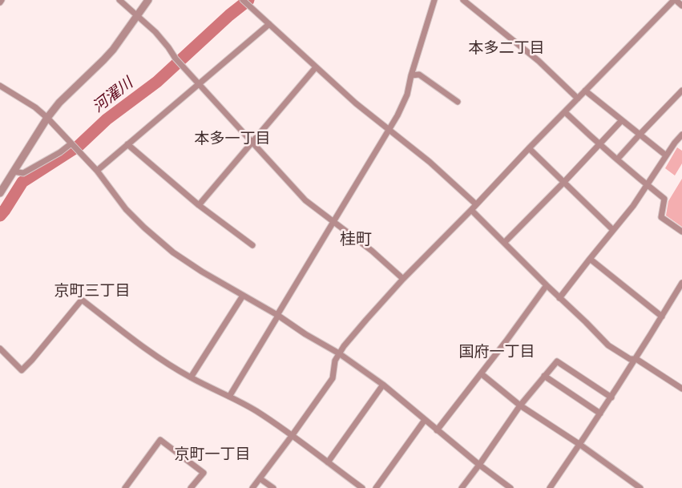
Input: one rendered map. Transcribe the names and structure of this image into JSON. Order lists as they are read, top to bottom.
{
  "districts": [
    "本多二丁目",
    "本多一丁目",
    "桂町",
    "京町三丁目",
    "国府一丁目",
    "京町一丁目"
  ],
  "water": ["河濯川"]
}
